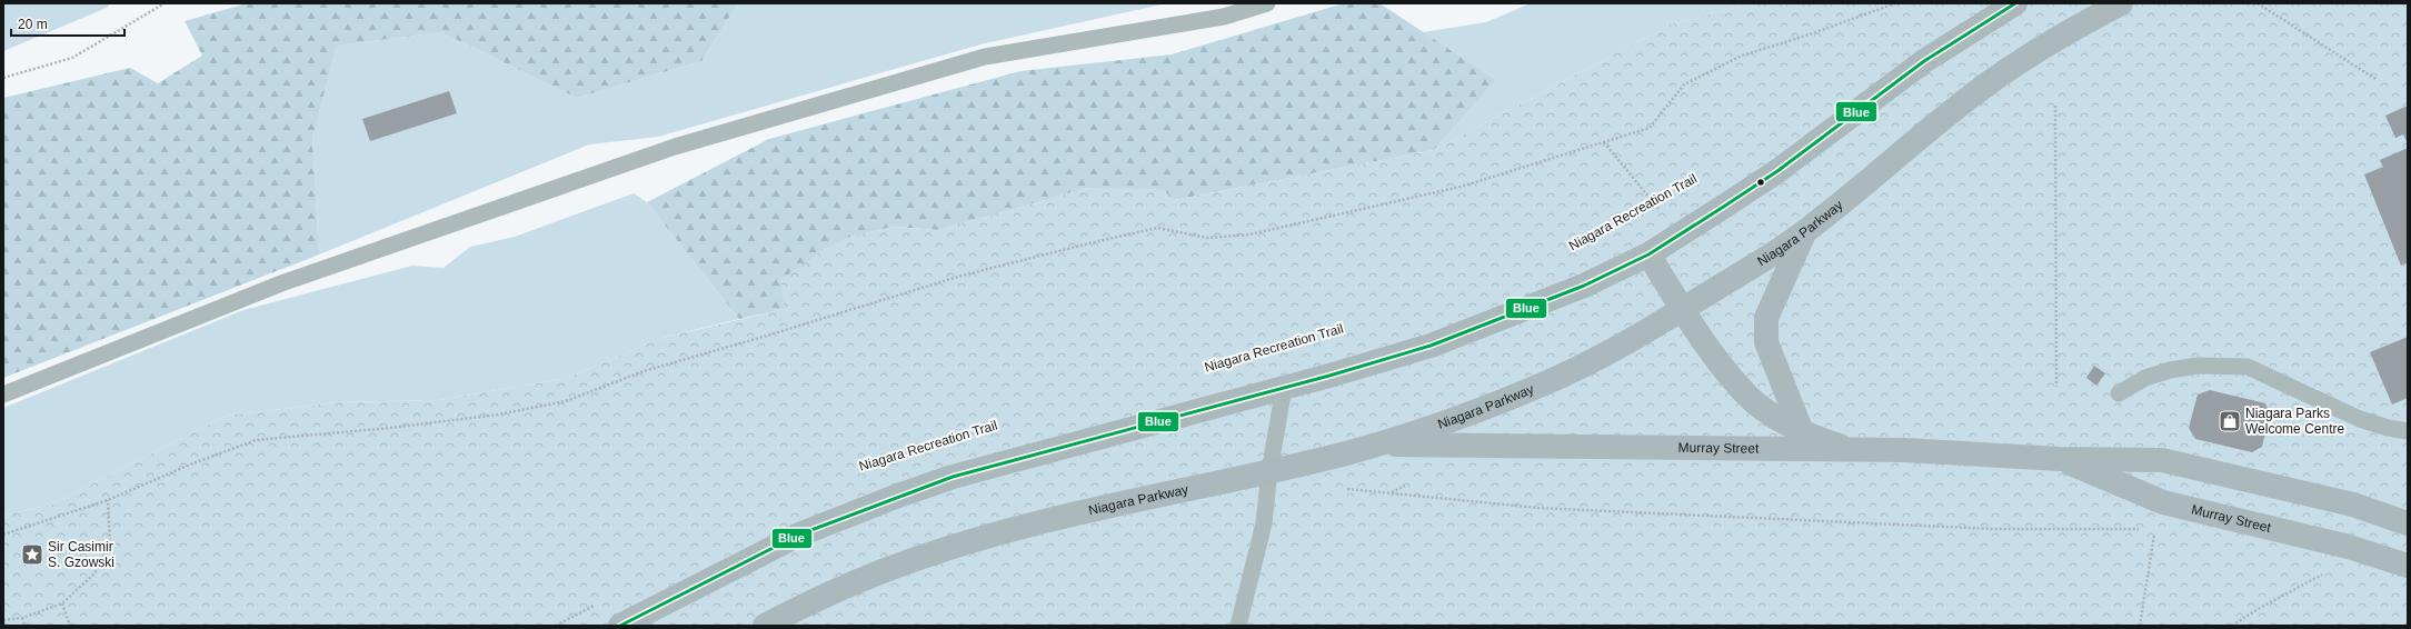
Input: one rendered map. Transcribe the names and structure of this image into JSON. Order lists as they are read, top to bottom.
{
  "streets": {
    "main road": ["Niagara Parkway", "Murray Street"],
    "path": ["Niagara Recreation Trail"]
  },
  "crossings": [
    ["Niagara Parkway", "Murray Street"]
  ],
  "places": {
    "shop": ["Niagara Parks Welcome Centre"],
    "place": ["Sir Casimir S. Gzowski"]
  },
  "lines": ["transit line Blue"],
  "scale_bar": "20 m"
}
